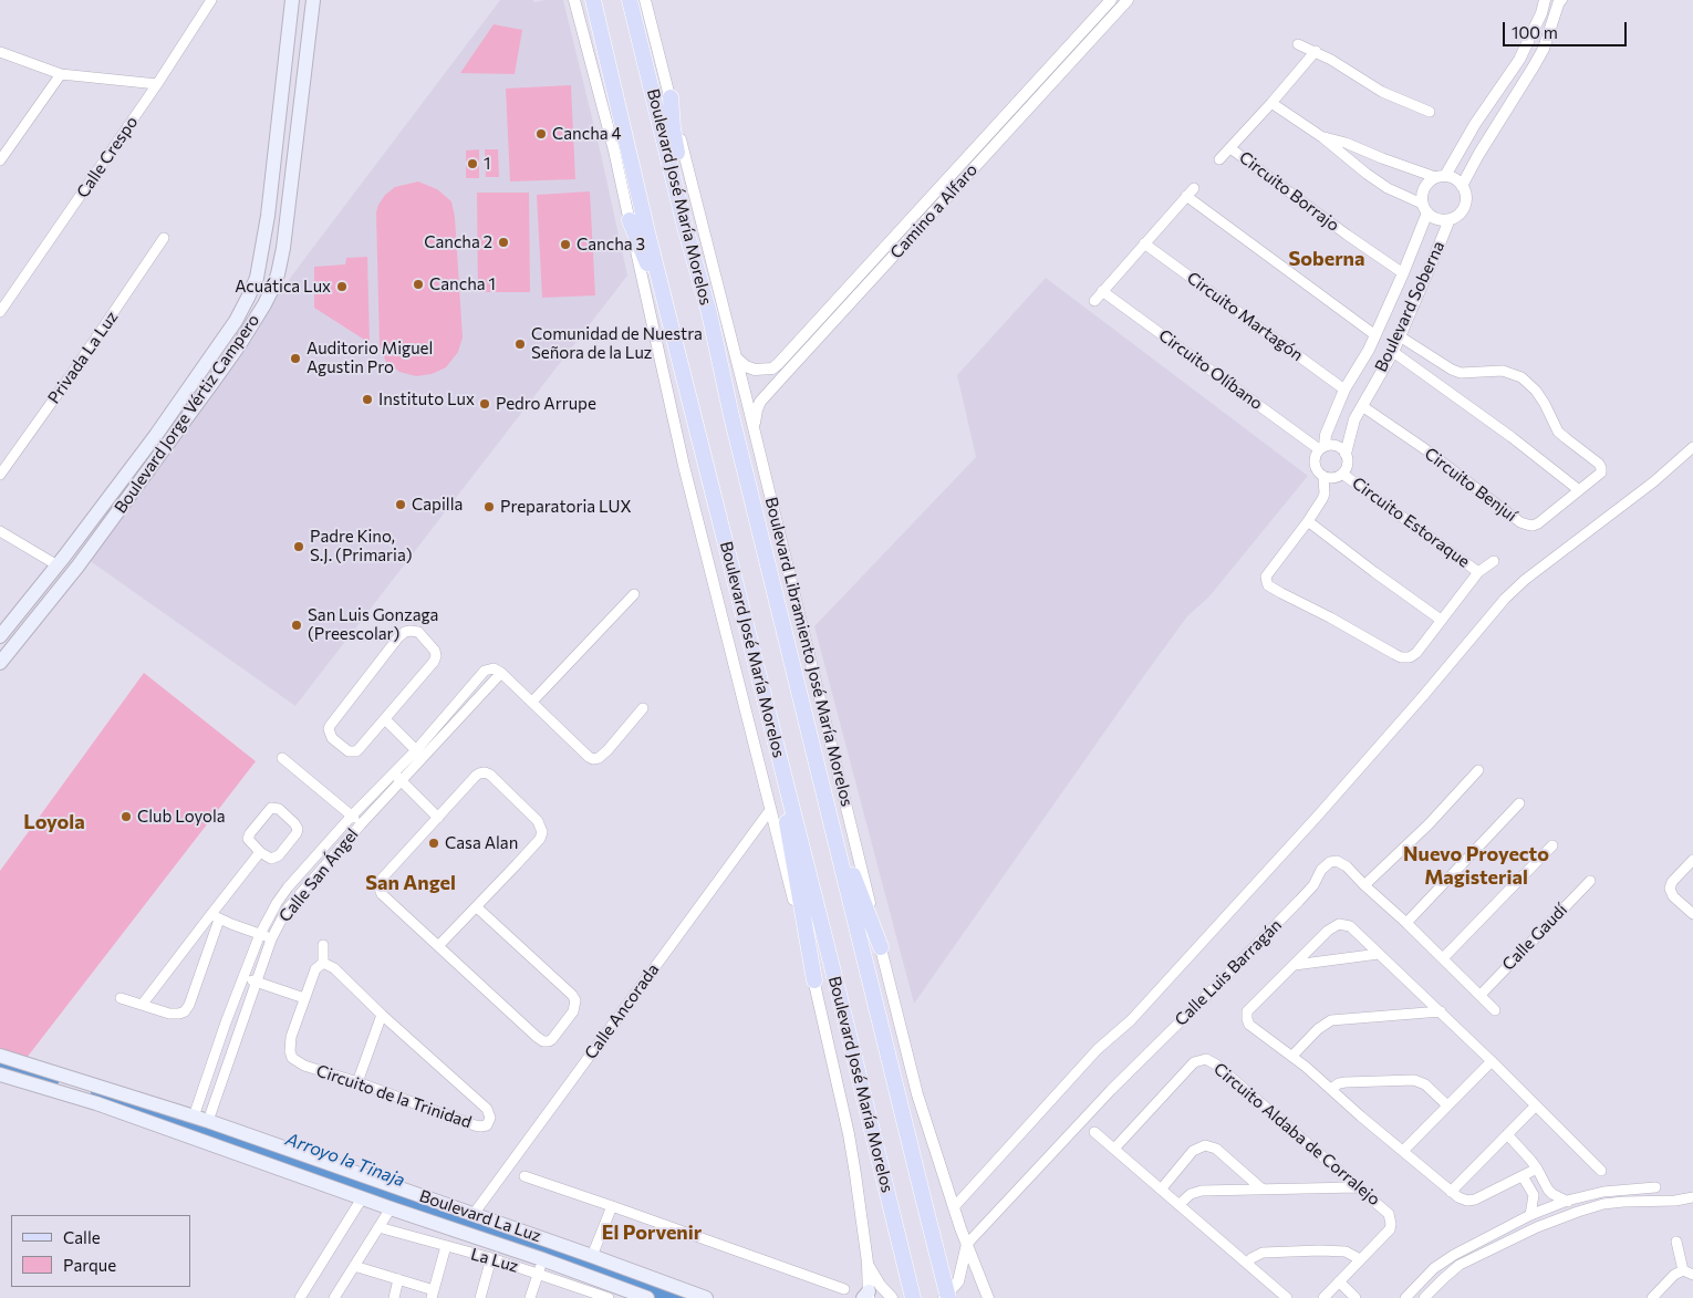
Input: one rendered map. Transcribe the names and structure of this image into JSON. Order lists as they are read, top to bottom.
{
  "streets": {
    "main road": ["Boulevard José María Morelos", "Boulevard Jorge Vértiz Campero", "Boulevard La Luz"],
    "street": [
      "Calle Crespo",
      "Circuito Borrajo",
      "Camino a Alfaro",
      "Boulevard Soberna",
      "Circuito Martagón",
      "Privada La Luz",
      "Circuito Olíbano",
      "Circuito Benjuí",
      "Circuito Estoraque",
      "Boulevard Libramiento José María Morelos",
      "Calle San Ángel",
      "Calle Gaudí",
      "Calle Luis Barragán",
      "Calle Ancorada",
      "Circuito de la Trinidad",
      "Circuito Aldaba de Corralejo",
      "La Luz"
    ]
  },
  "crossings": [
    ["Circuito Borrajo", "Boulevard Soberna"],
    ["Camino a Alfaro", "Boulevard Libramiento José María Morelos"],
    ["Boulevard Soberna", "Circuito Martagón"],
    ["Boulevard Soberna", "Circuito Olíbano"],
    ["Boulevard Soberna", "Circuito Benjuí"],
    ["Boulevard Soberna", "Circuito Estoraque"],
    ["Circuito Olíbano", "Circuito Estoraque"],
    ["Boulevard Libramiento José María Morelos", "Calle Luis Barragán"],
    ["Calle San Ángel", "Boulevard La Luz"],
    ["Calle Gaudí", "Calle Luis Barragán"],
    ["Calle Ancorada", "Boulevard La Luz"],
    ["Boulevard La Luz", "La Luz"]
  ],
  "districts": [
    "Soberna",
    "Loyola",
    "Nuevo Proyecto Magisterial",
    "San Angel",
    "El Porvenir"
  ],
  "water": ["Arroyo la Tinaja"],
  "places": [
    "Cancha 4",
    "1",
    "Cancha 2",
    "Cancha 3",
    "Cancha 1",
    "Acuática Lux",
    "Comunidad de Nuestra Señora de la Luz",
    "Auditorio Miguel Agustin Pro",
    "Instituto Lux",
    "Pedro Arrupe",
    "Capilla",
    "Preparatoria LUX",
    "Padre Kino, S.J. (Primaria)",
    "San Luis Gonzaga (Preescolar)",
    "Club Loyola",
    "Casa Alan"
  ],
  "legend": ["Calle", "Parque"],
  "scale_bar": "100 m"
}
